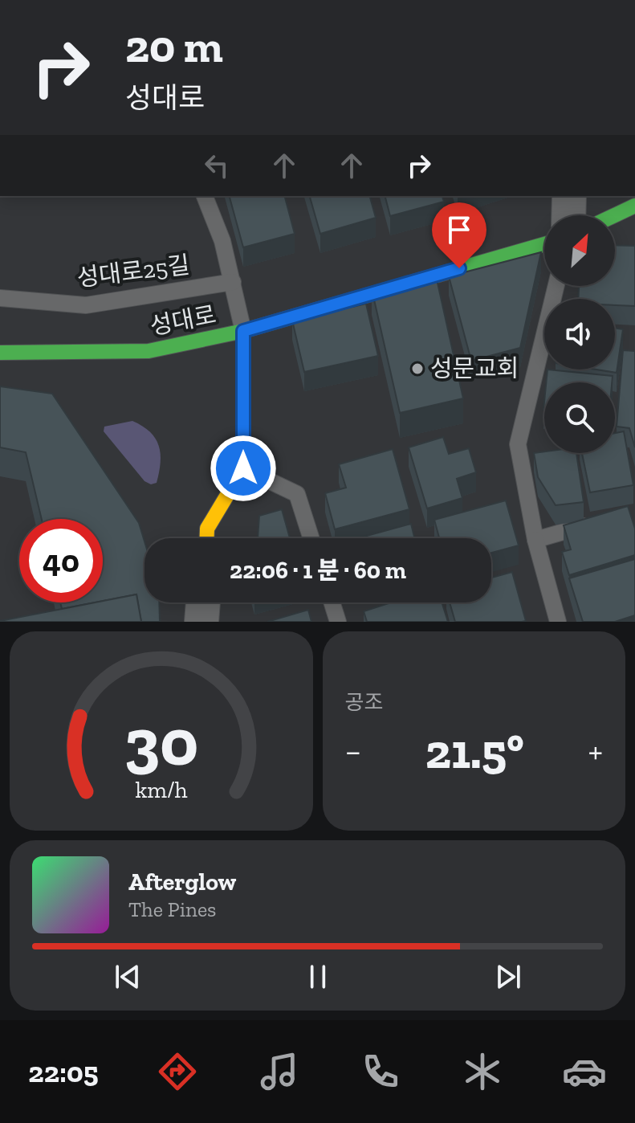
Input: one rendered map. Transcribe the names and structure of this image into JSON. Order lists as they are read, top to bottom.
{
  "streets": {
    "street": ["성대로"],
    "lane": ["성대로25길"]
  },
  "crossings": [
    ["성대로25길", "성대로"]
  ],
  "places": ["성문교회"],
  "north": "top right",
  "page": {
    "turn": ["20 m", "성대로"],
    "limit": "40",
    "trip": "22:06 · 1 분 · 60 m",
    "tile": "공조",
    "heat": ["−", "21.5°", "+"],
    "song": ["Afterglow", "The Pines"],
    "tabs": "22:05",
    "gauge": ["30", "km/h"]
  }
}
